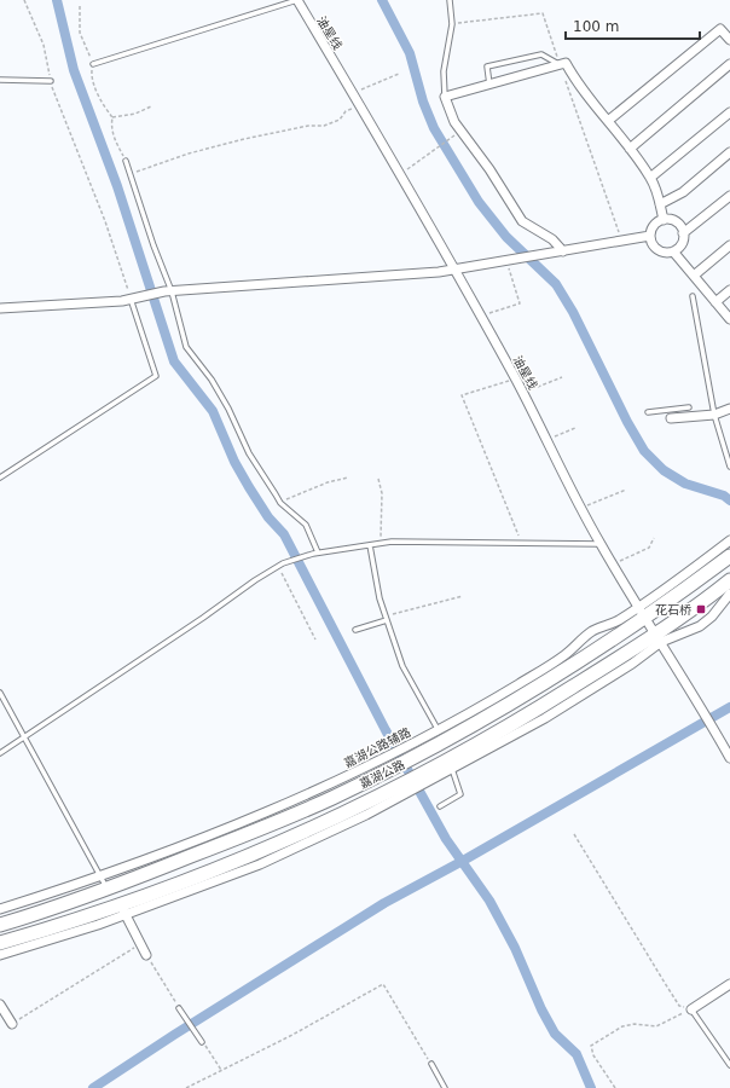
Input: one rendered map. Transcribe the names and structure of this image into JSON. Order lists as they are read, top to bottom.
{
  "streets": {
    "main road": ["嘉湖公路"],
    "street": ["油星线", "嘉湖公路辅路"]
  },
  "crossings": [
    ["油星线", "嘉湖公路辅路"],
    ["油星线", "嘉湖公路"],
    ["嘉湖公路辅路", "嘉湖公路"]
  ],
  "places": {
    "transit": ["花石桥"]
  },
  "scale_bar": "100 m"
}
